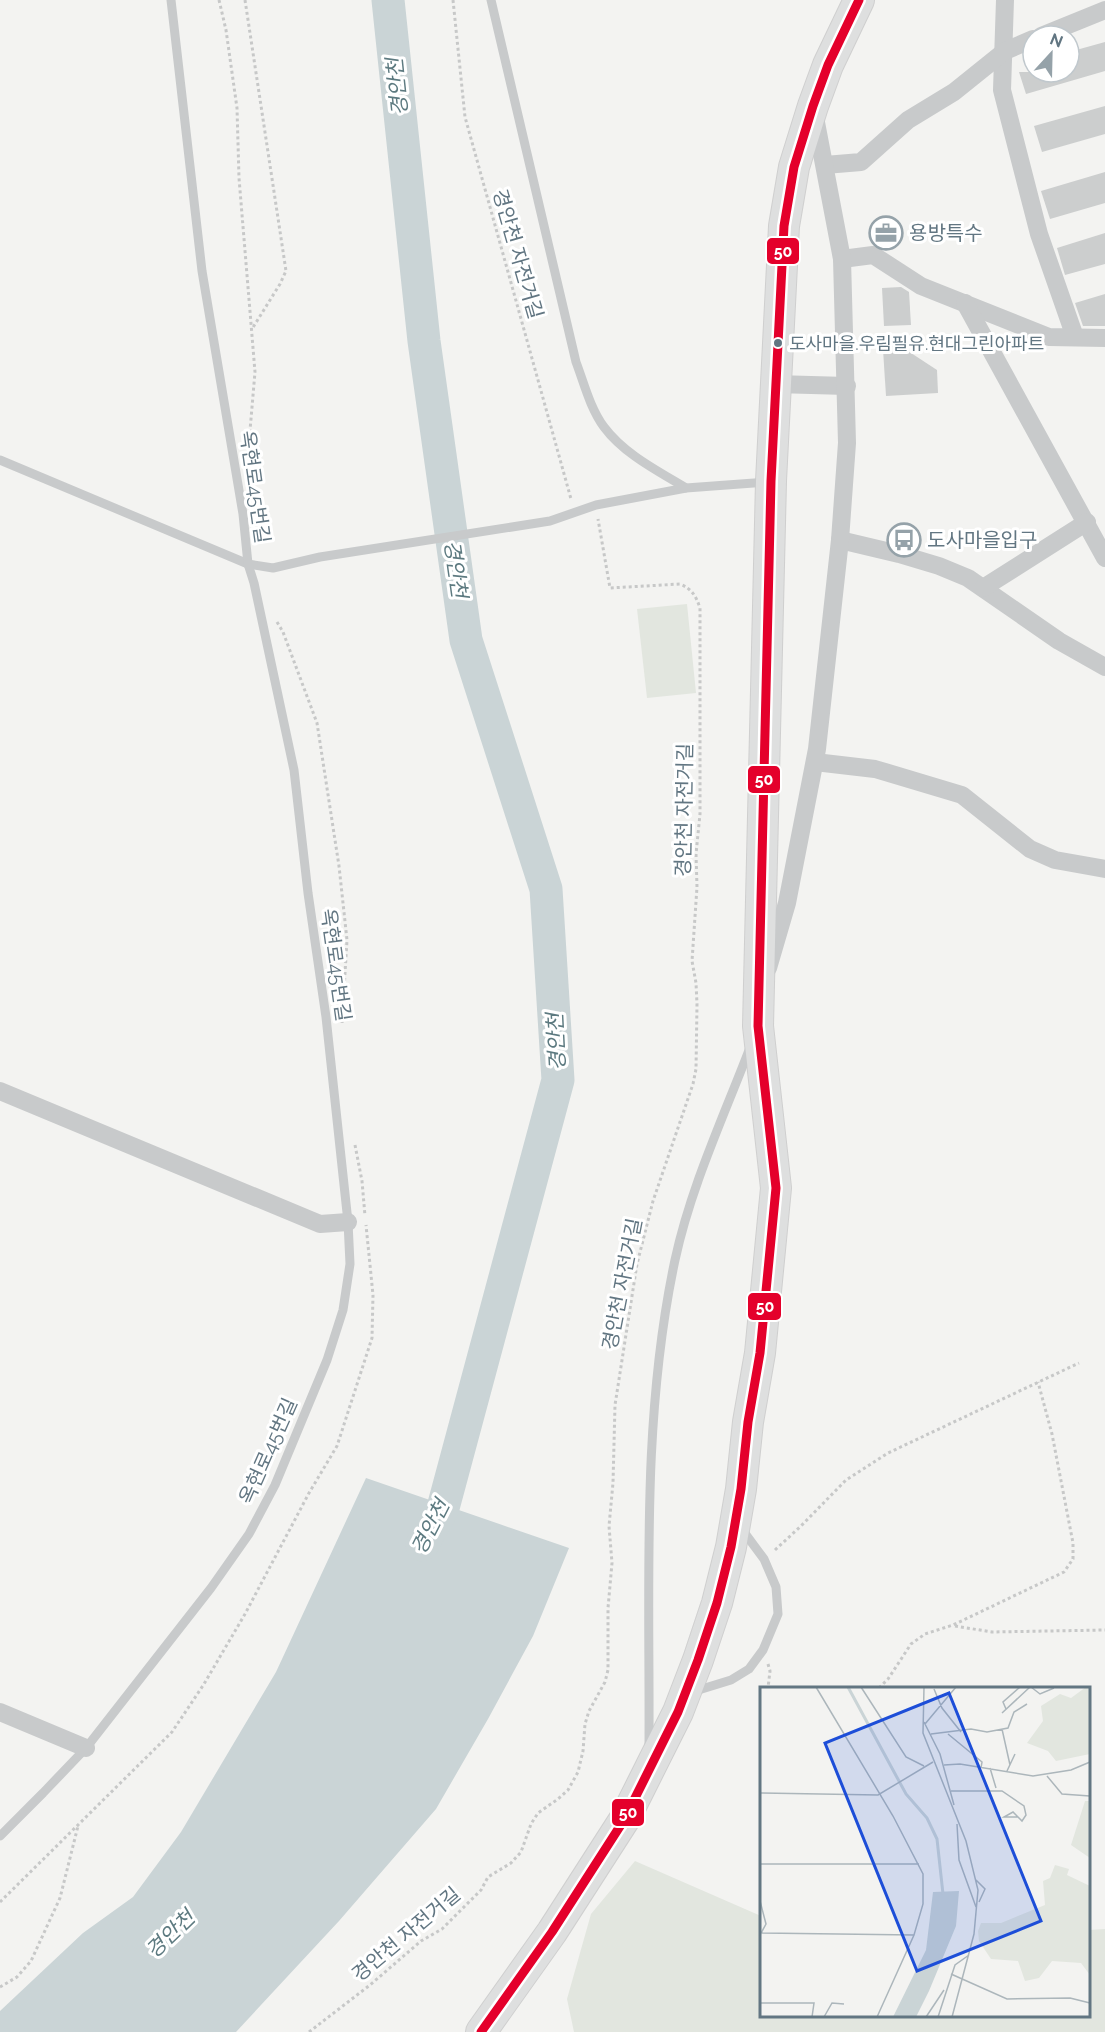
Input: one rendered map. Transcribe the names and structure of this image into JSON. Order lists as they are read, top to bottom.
{
  "streets": {
    "lane": ["옥현로45번길"],
    "path": ["경안천 자전거길"]
  },
  "water": ["경안천"],
  "places": {
    "office": ["용방특수"],
    "other": ["도사마을.우림필유.현대그린아파트"],
    "bus stop": ["도사마을입구"]
  },
  "lines": ["transit line 50"],
  "north": "top"
}
